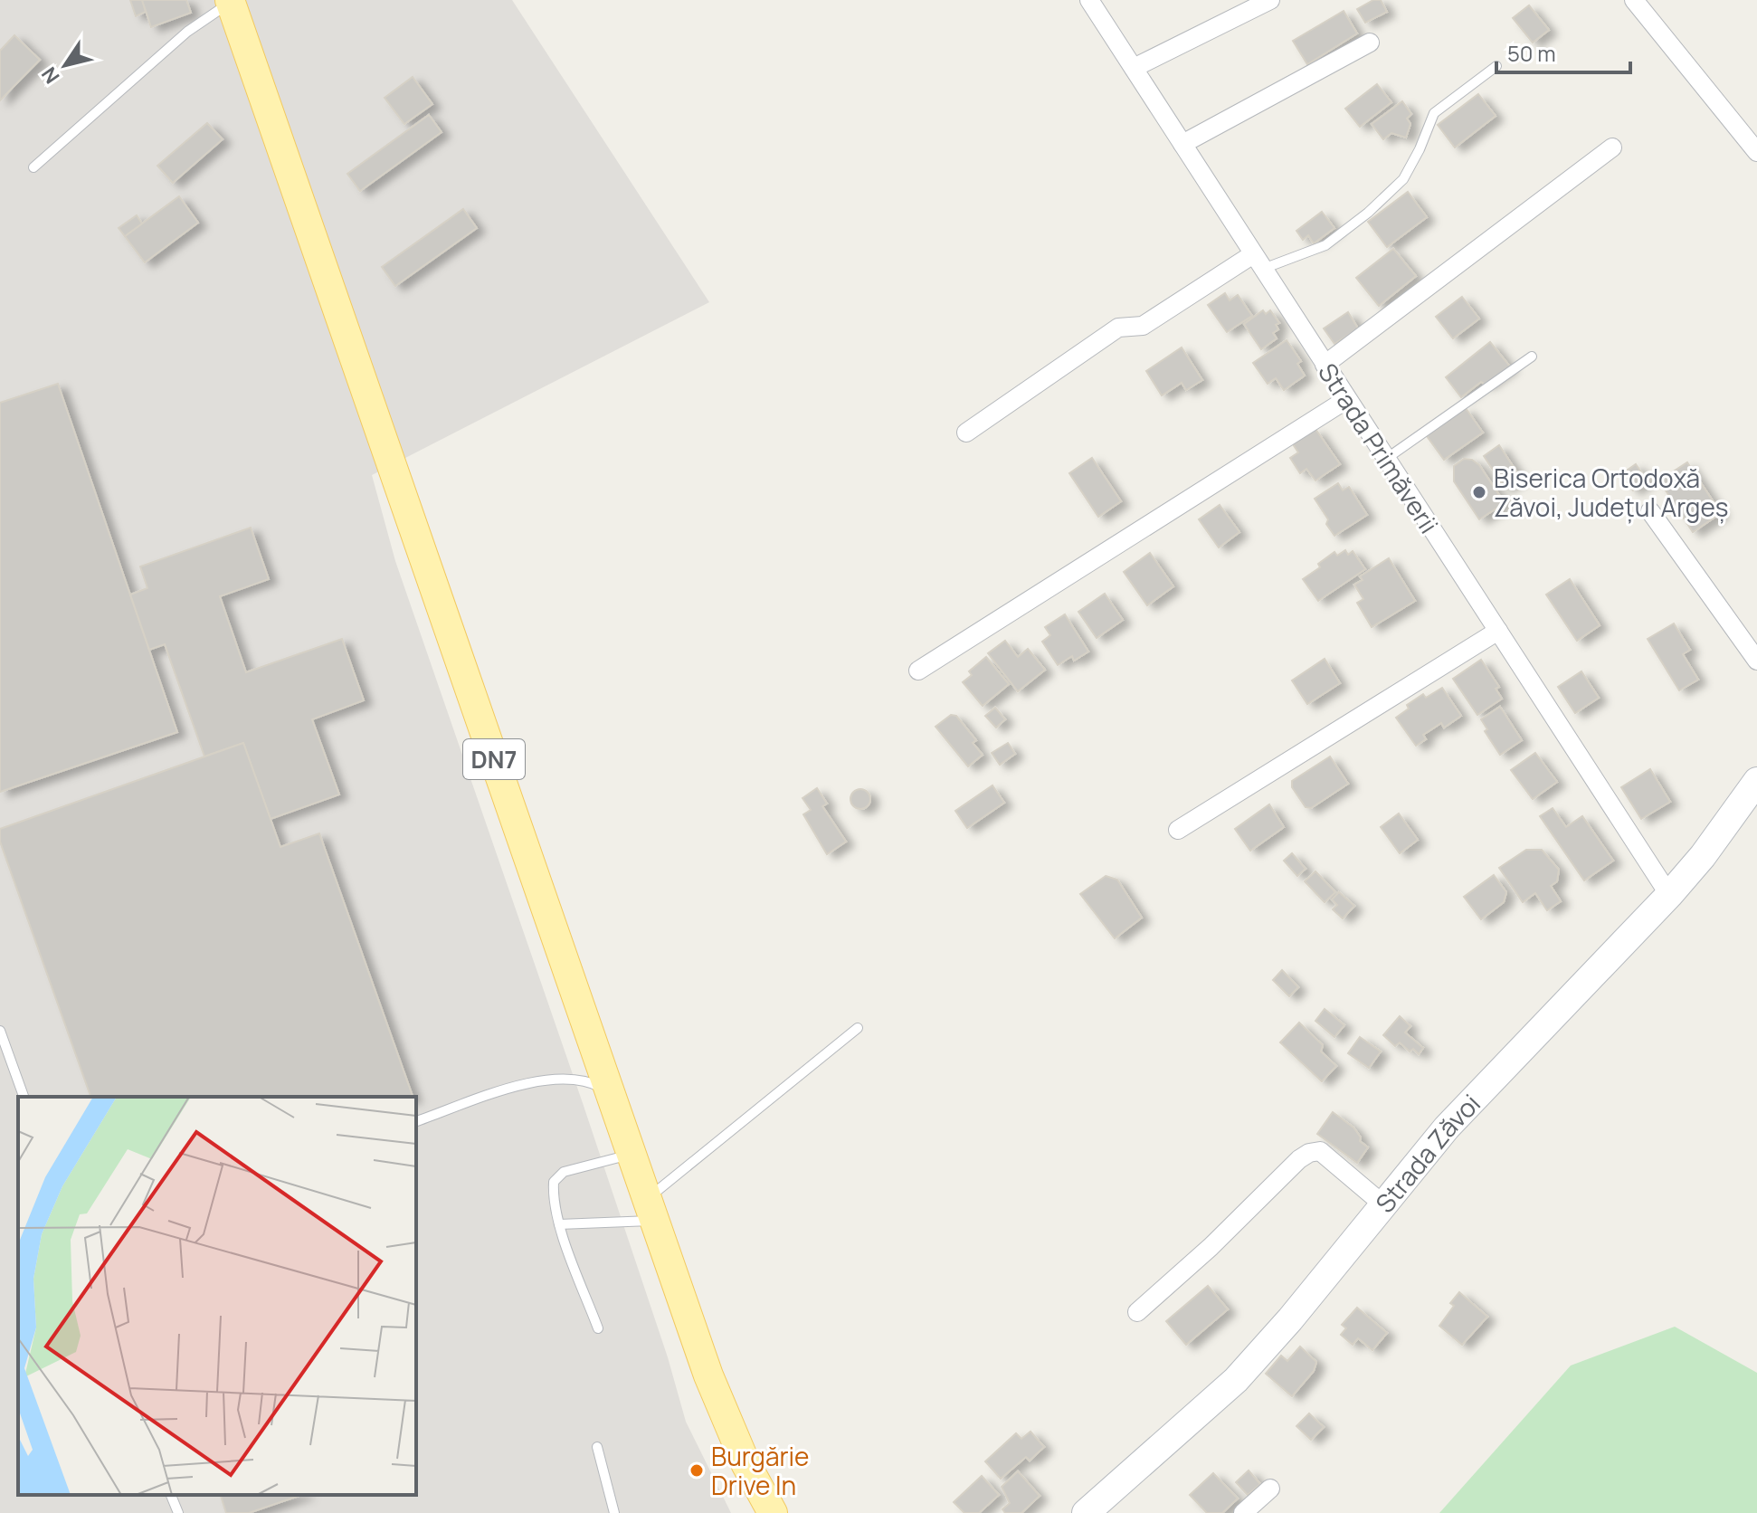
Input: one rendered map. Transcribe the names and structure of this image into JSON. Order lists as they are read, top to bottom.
{
  "streets": {
    "main road": ["DN7"],
    "street": ["Strada Primăverii", "Strada Zăvoi"]
  },
  "crossings": [
    ["Strada Primăverii", "Strada Zăvoi"]
  ],
  "places": ["Biserica Ortodoxă Zăvoi, Județul Argeș", "Burgărie Drive In"],
  "scale_bar": "50 m",
  "north": "bottom left"
}
